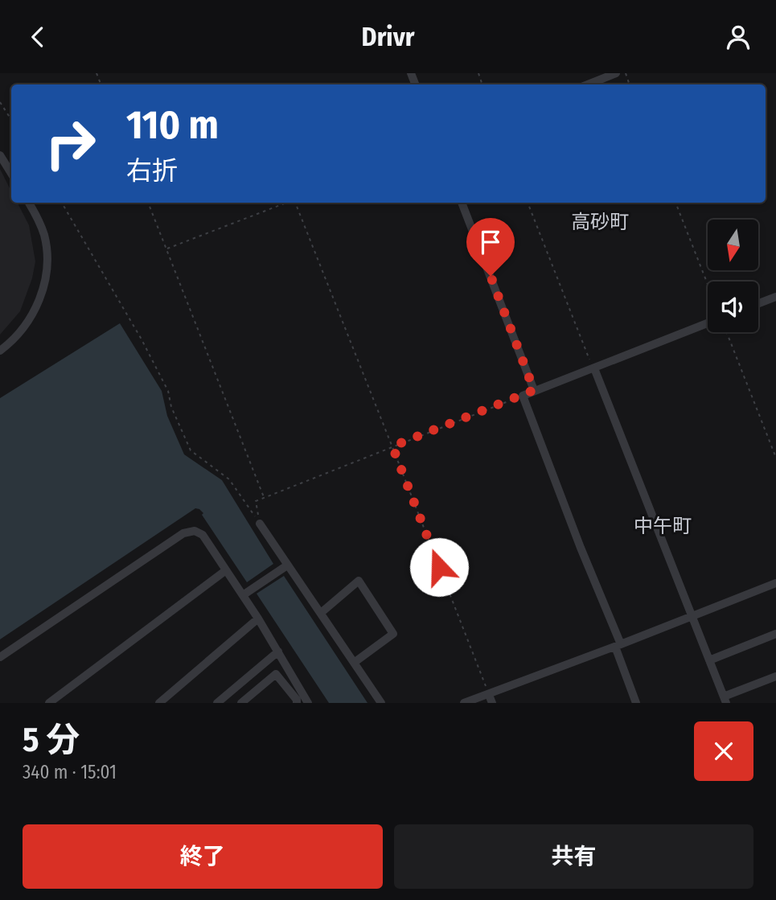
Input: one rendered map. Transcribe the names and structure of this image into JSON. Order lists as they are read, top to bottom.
{
  "districts": ["高砂町", "中午町"],
  "north": "bottom",
  "page": {
    "header": "Drivr",
    "turn": ["110 m", "右折"],
    "heading": ["5 分", "340 m · 15:01"],
    "buttons": ["終了", "共有"]
  }
}
